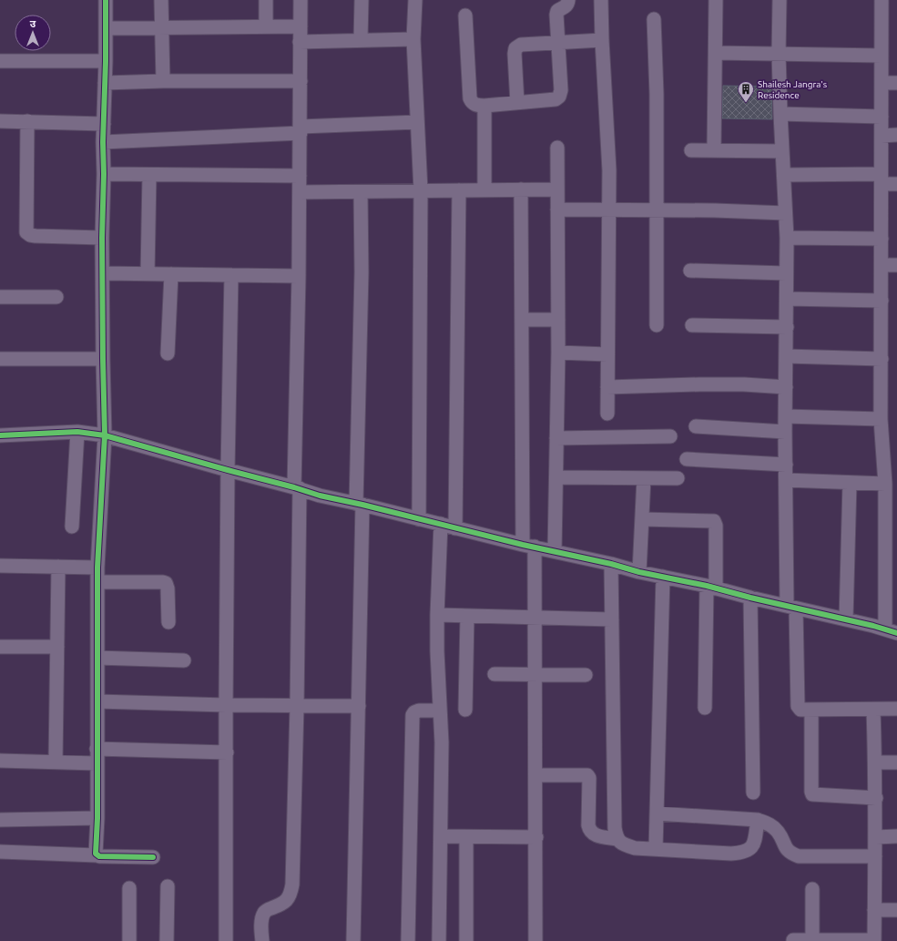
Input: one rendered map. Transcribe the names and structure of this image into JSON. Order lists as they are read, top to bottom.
{
  "places": {
    "building": ["Shailesh Jangra's Residence"]
  },
  "north": "top"
}
